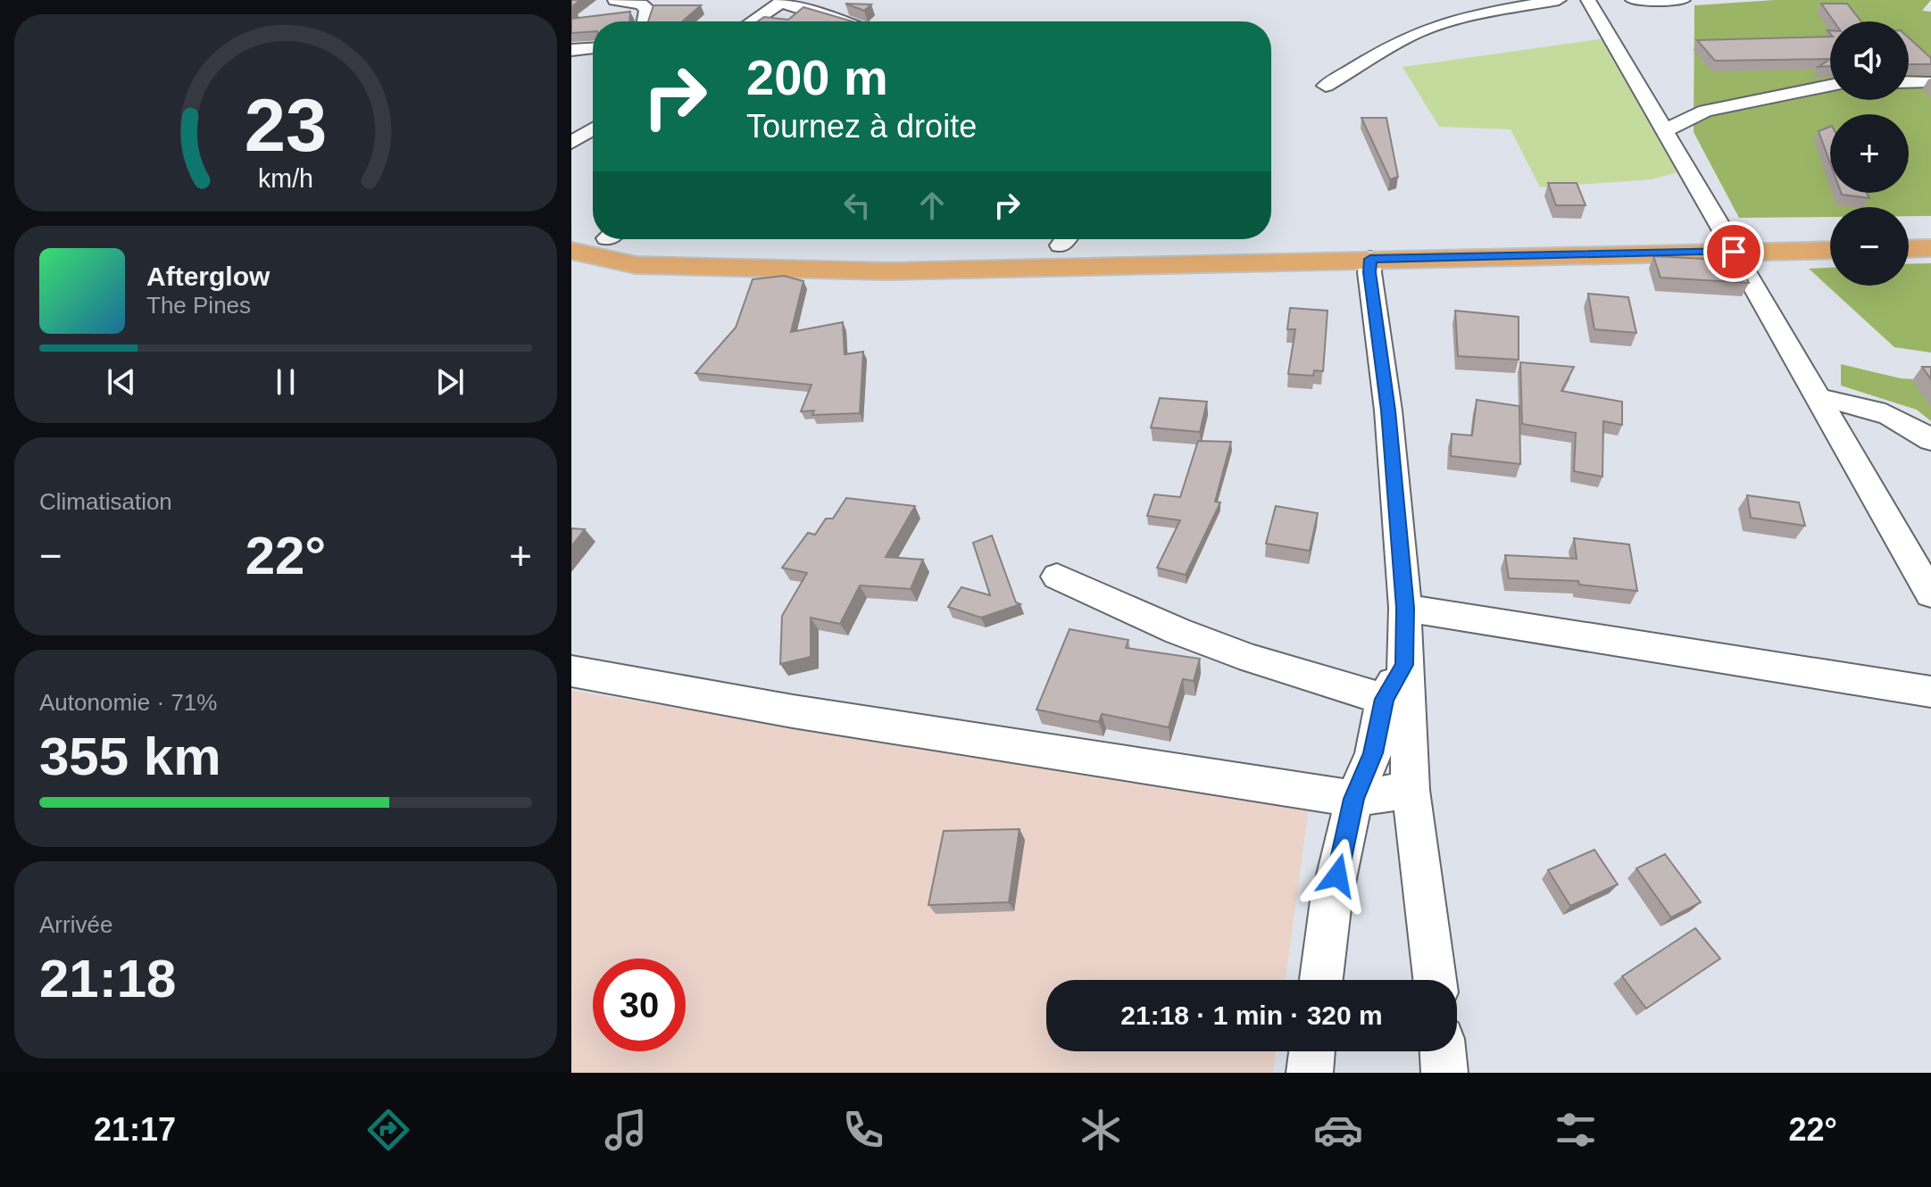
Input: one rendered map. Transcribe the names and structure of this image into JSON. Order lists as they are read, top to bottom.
{
  "page": {
    "map_buttons": ["+", "−"],
    "turn": ["200 m", "Tournez à droite"],
    "song": ["Afterglow", "The Pines"],
    "tile": [
      "Climatisation",
      ["Autonomie · 71%", "355 km"],
      ["Arrivée", "21:18"]
    ],
    "heat": ["−", "22°", "+"],
    "limit": "30",
    "trip": "21:18 · 1 min · 320 m",
    "tabs": ["21:17", "22°"],
    "gauge": ["23", "km/h"]
  }
}
